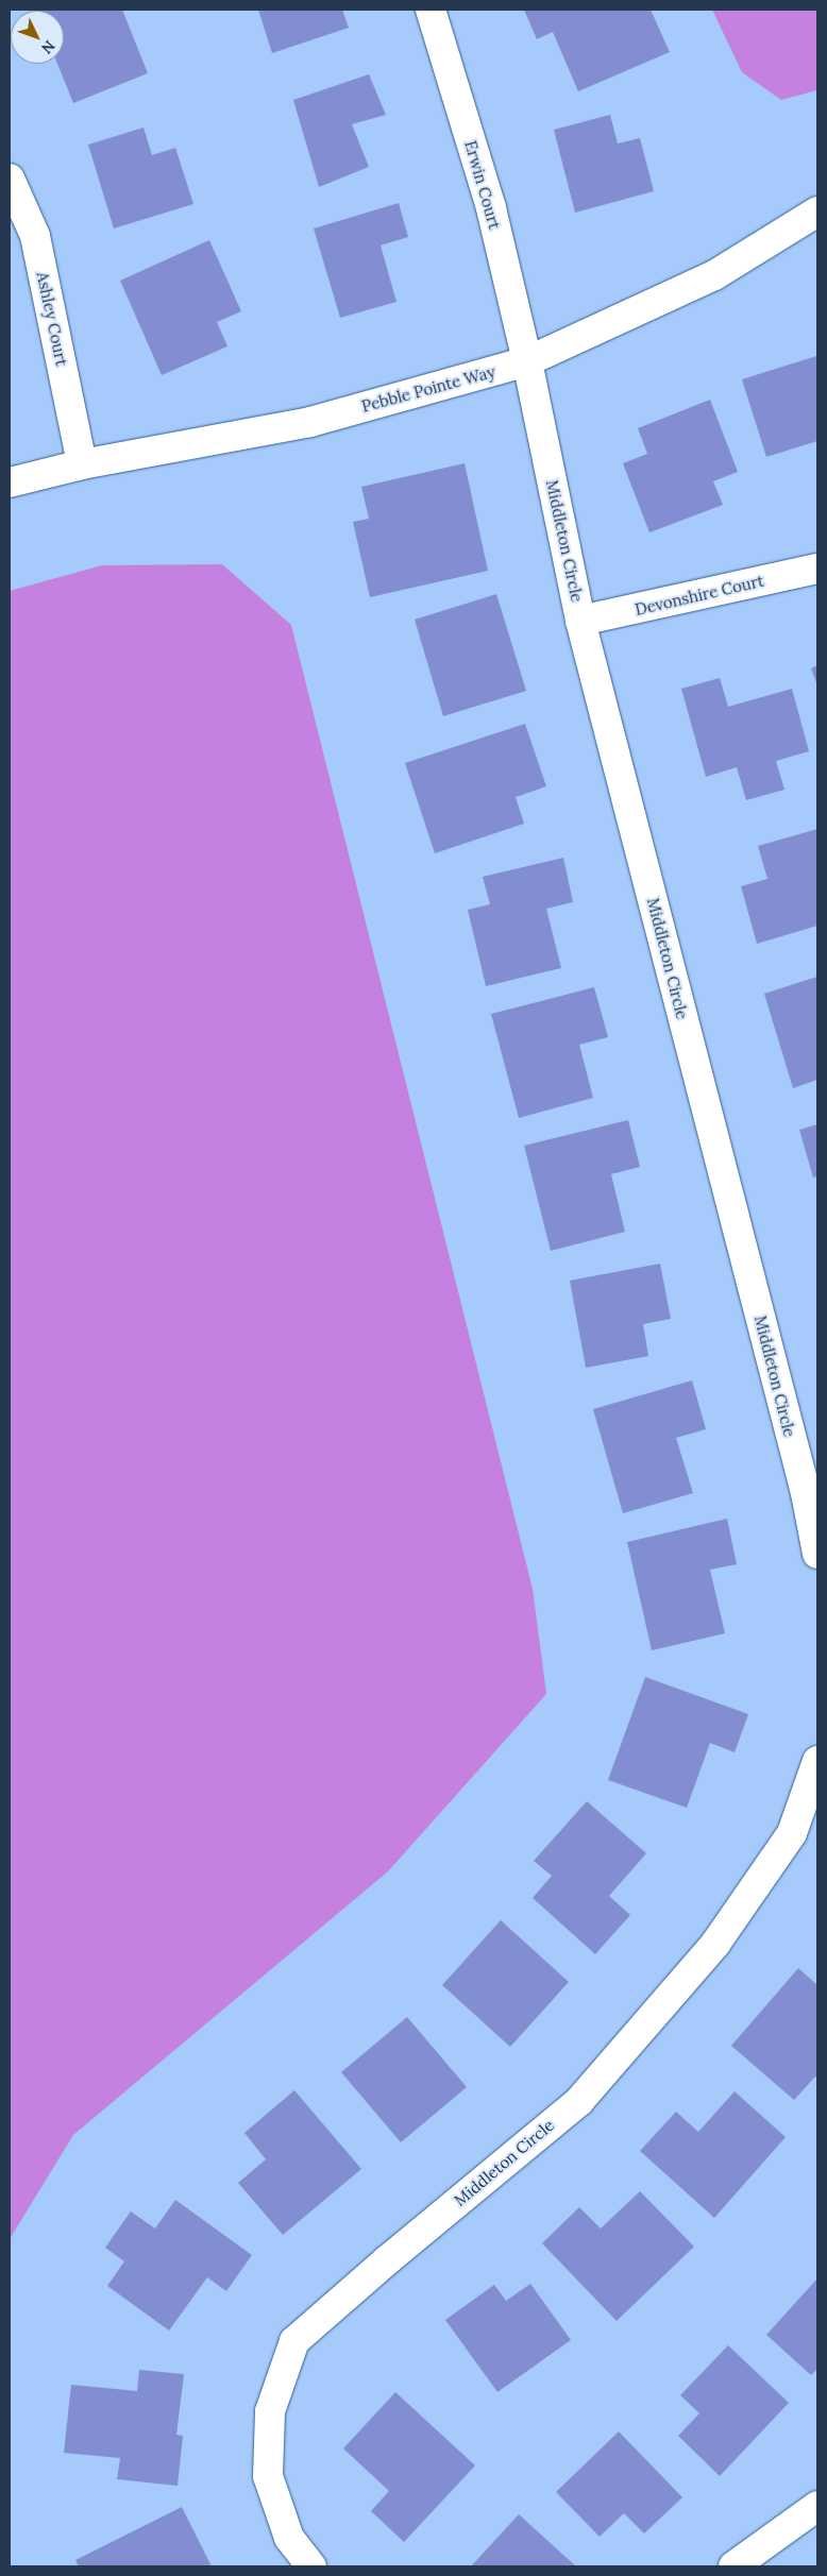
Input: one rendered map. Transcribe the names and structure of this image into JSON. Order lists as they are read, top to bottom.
{
  "streets": {
    "street": [
      "Erwin Court",
      "Ashley Court",
      "Pebble Pointe Way",
      "Middleton Circle",
      "Devonshire Court"
    ]
  },
  "crossings": [
    ["Erwin Court", "Pebble Pointe Way"],
    ["Erwin Court", "Middleton Circle"],
    ["Ashley Court", "Pebble Pointe Way"],
    ["Pebble Pointe Way", "Middleton Circle"],
    ["Middleton Circle", "Devonshire Court"]
  ],
  "north": "bottom right"
}
